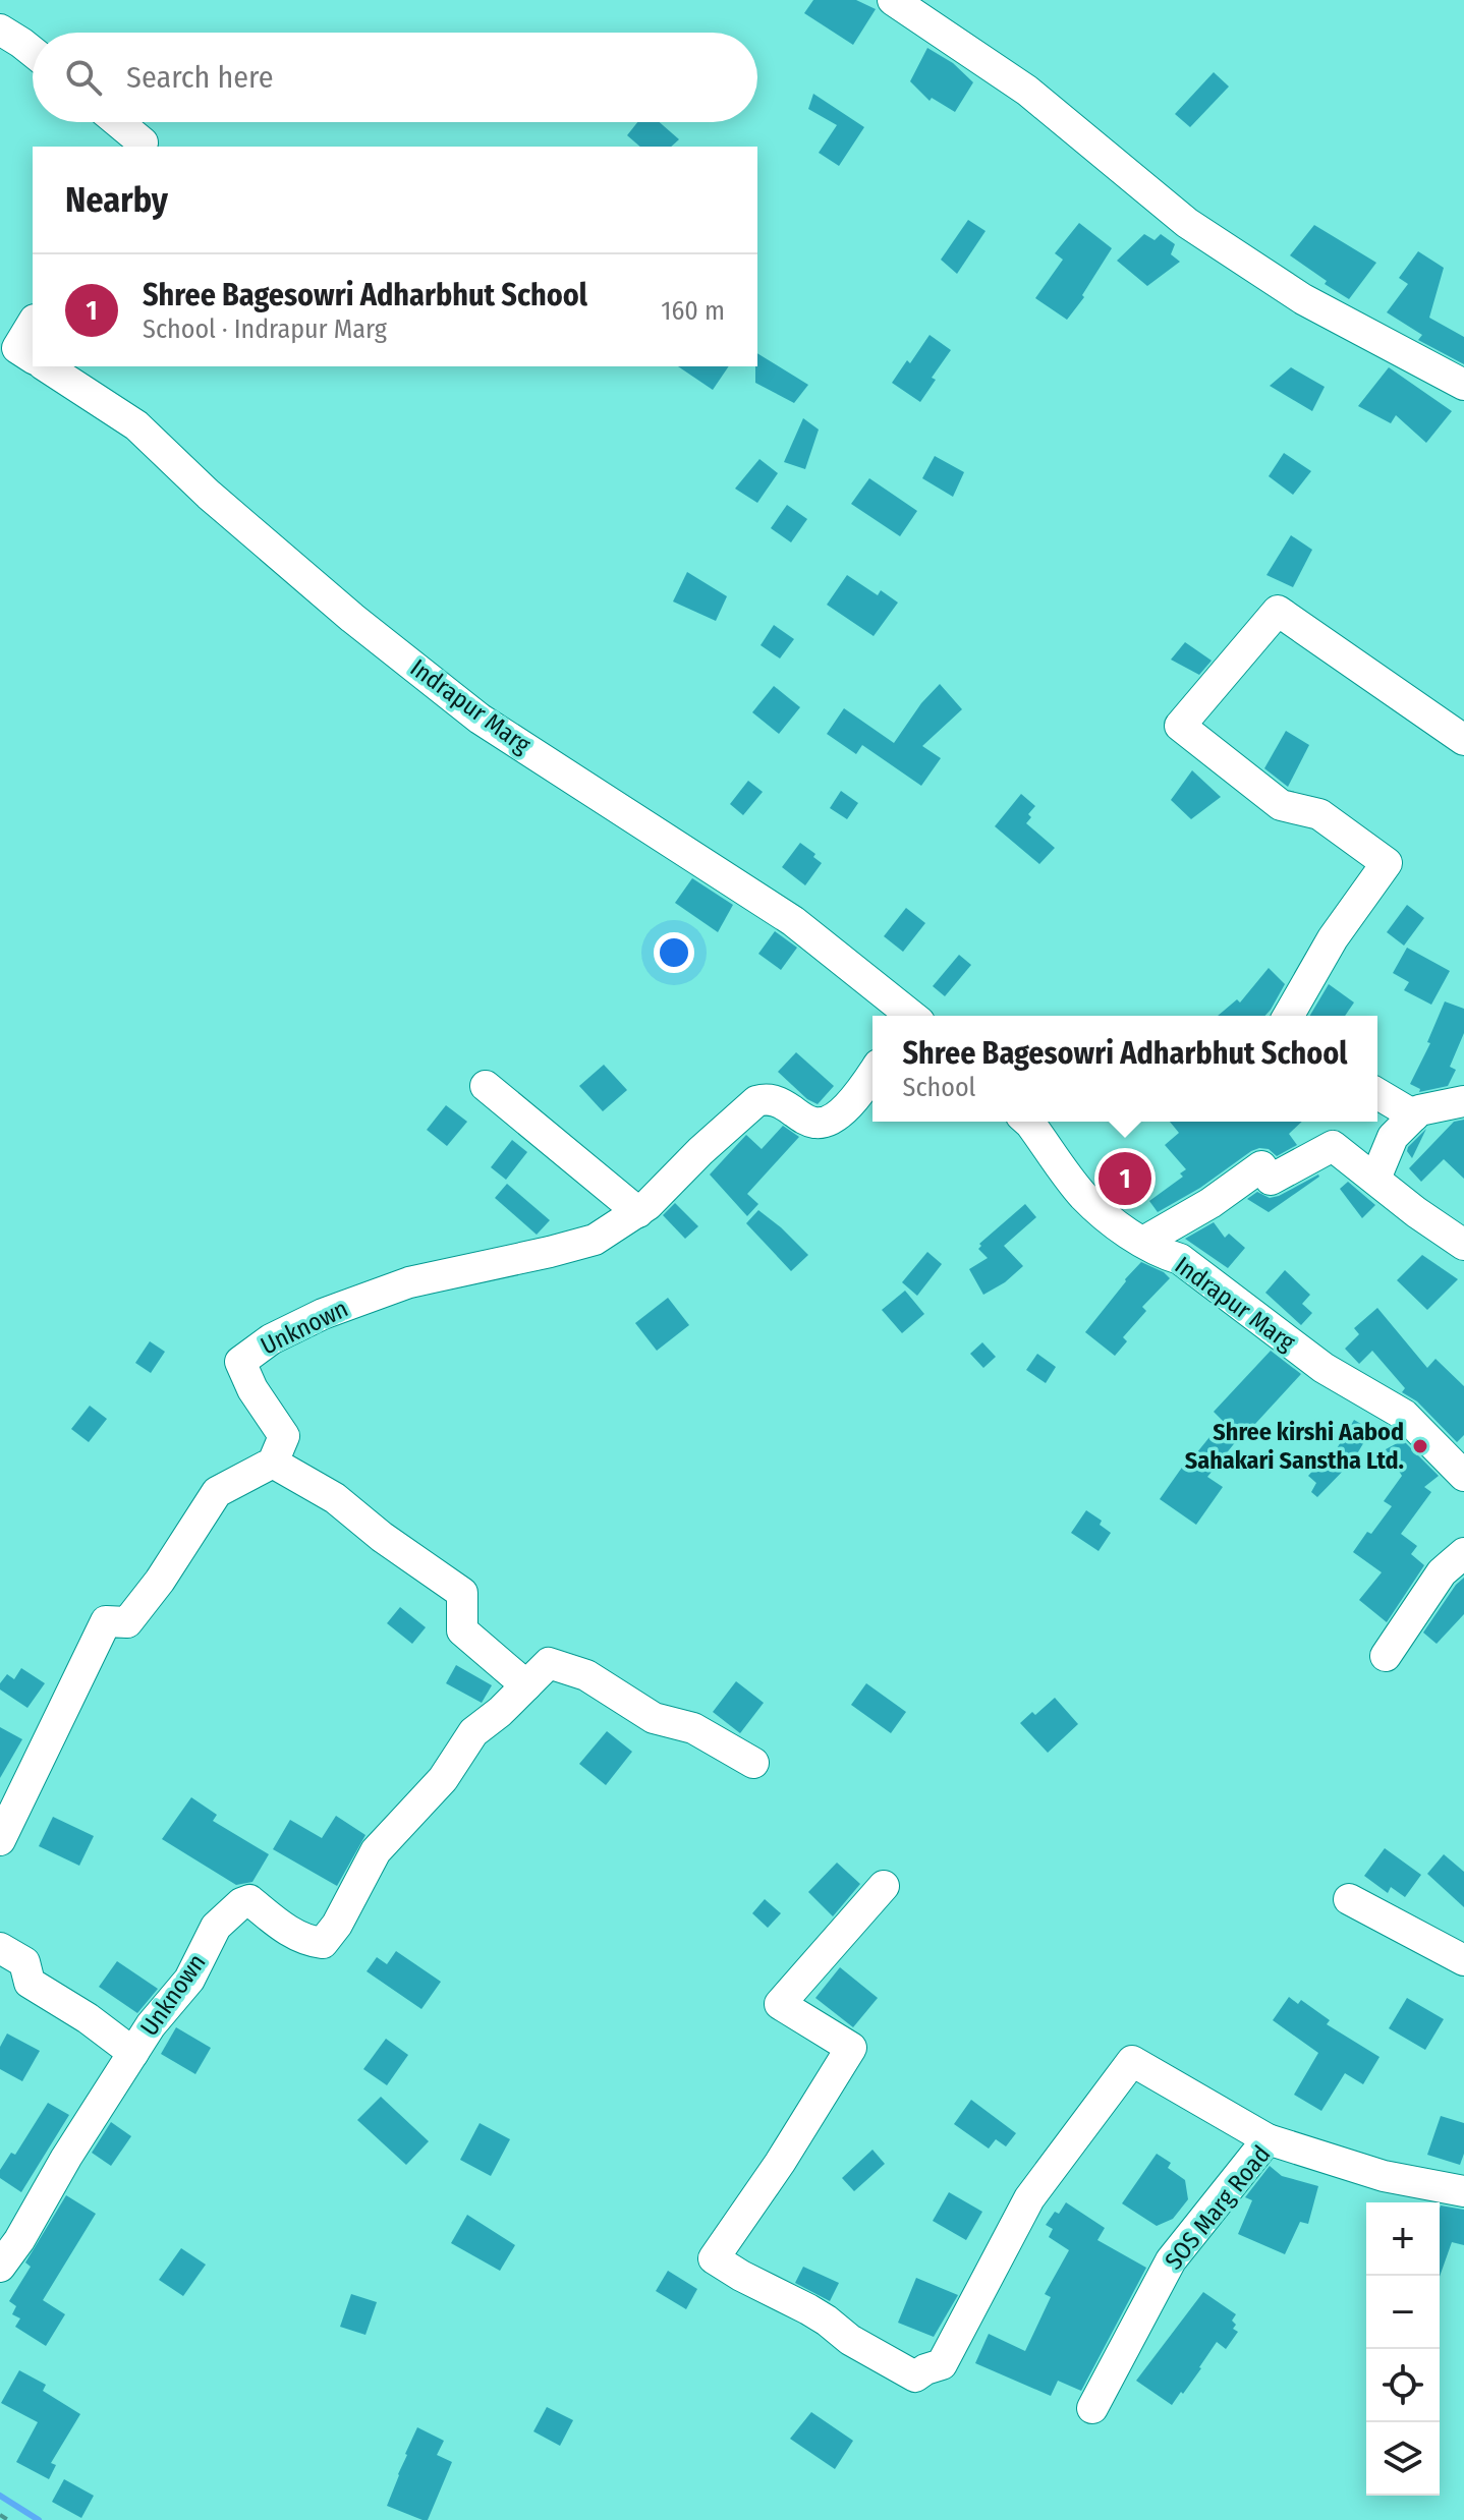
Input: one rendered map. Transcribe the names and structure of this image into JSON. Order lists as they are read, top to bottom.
{
  "streets": {
    "street": ["Indrapur Marg", "Unknown", "SOS Marg Road"]
  },
  "places": ["Shree kirshi Aabod Sahakari Sanstha Ltd."],
  "page": {
    "search": "Search here",
    "heading": "Nearby",
    "list": [
      {
        "mark": "1",
        "name": "Shree Bagesowri Adharbhut School",
        "note": "School · Indrapur Marg",
        "value": "160 m"
      }
    ],
    "popup": ["Shree Bagesowri Adharbhut School", "School"],
    "pins": "1",
    "map_buttons": ["+", "−"]
  }
}
